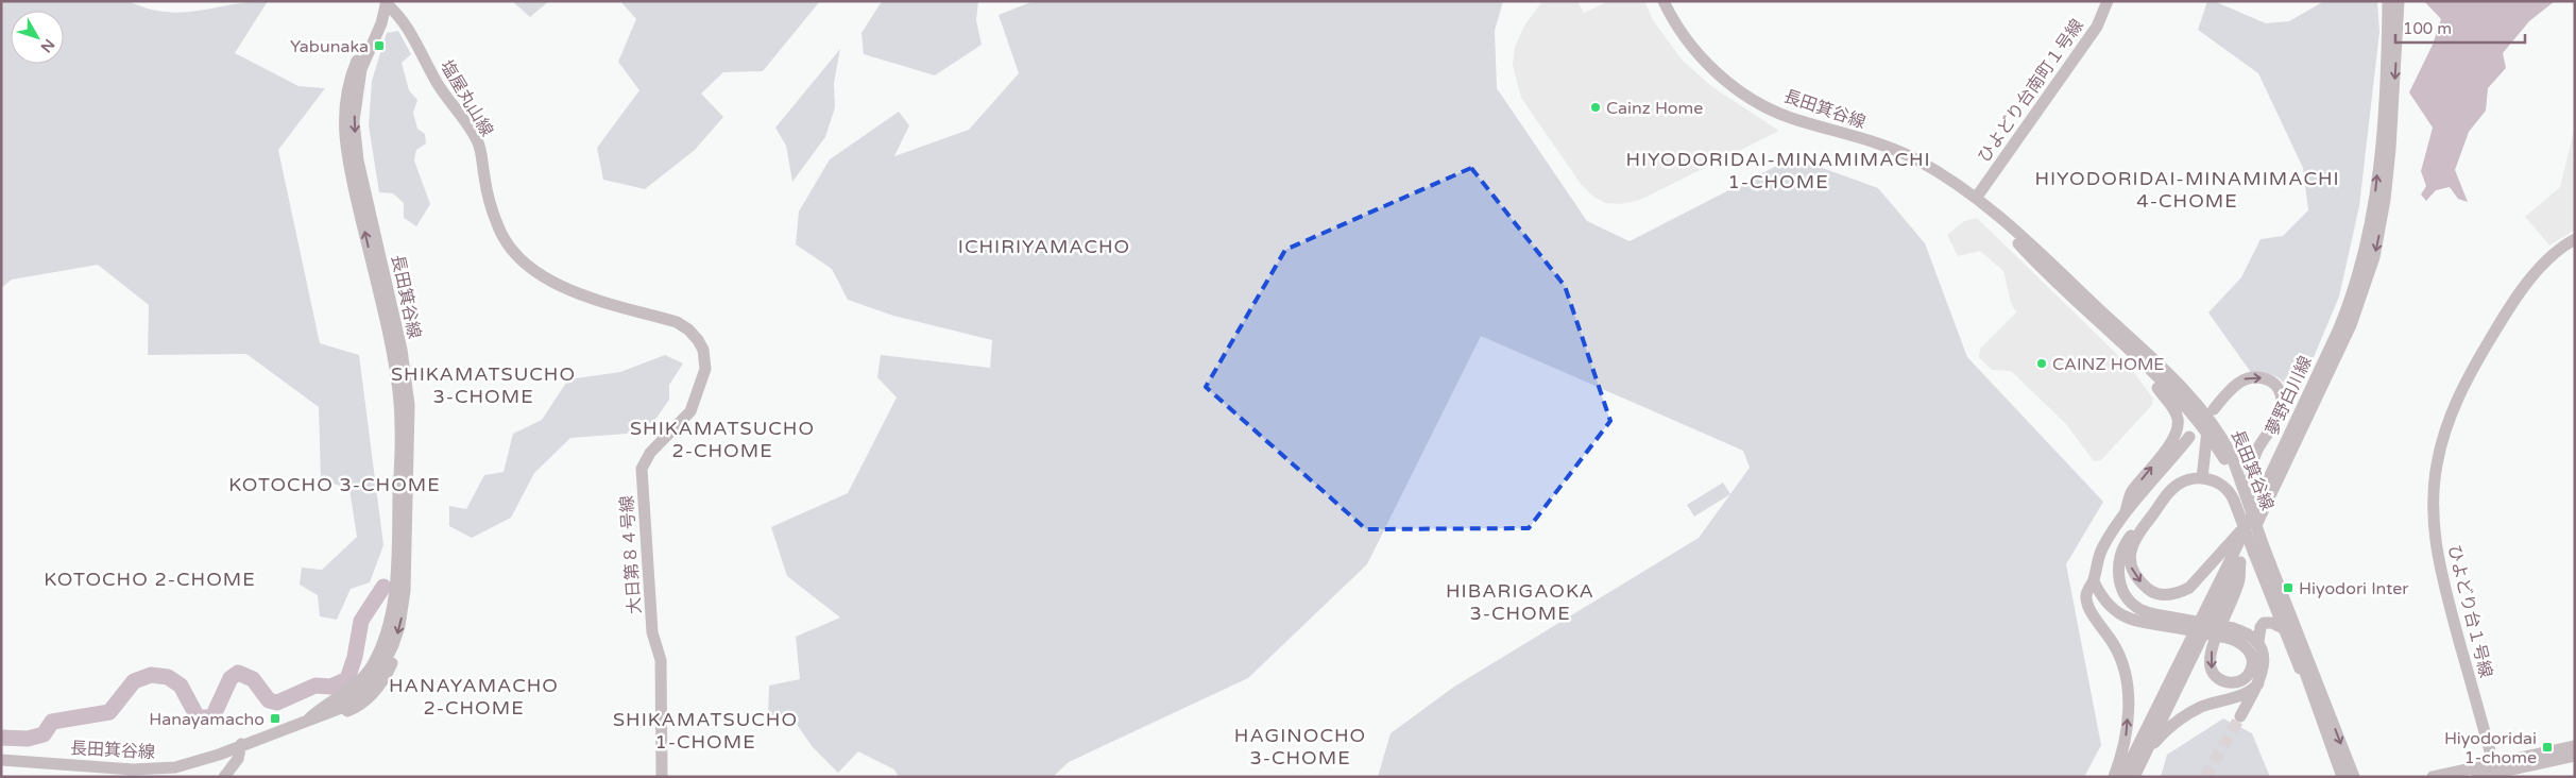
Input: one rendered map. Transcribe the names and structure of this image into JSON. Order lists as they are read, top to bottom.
{
  "streets": {
    "street": [
      "ひよどり台南町１号線",
      "塩屋丸山線",
      "長田箕谷線",
      "夢野白川線",
      "大日第８４号線",
      "ひよどり台１号線"
    ]
  },
  "crossings": [
    ["ひよどり台南町１号線", "長田箕谷線"],
    ["塩屋丸山線", "長田箕谷線"],
    ["塩屋丸山線", "大日第８４号線"]
  ],
  "districts": [
    "HIYODORIDAI-MINAMIMACHI 1-CHOME",
    "HIYODORIDAI-MINAMIMACHI 4-CHOME",
    "ICHIRIYAMACHO",
    "SHIKAMATSUCHO 3-CHOME",
    "SHIKAMATSUCHO 2-CHOME",
    "KOTOCHO 3-CHOME",
    "KOTOCHO 2-CHOME",
    "HIBARIGAOKA 3-CHOME",
    "HANAYAMACHO 2-CHOME",
    "SHIKAMATSUCHO 1-CHOME",
    "HAGINOCHO 3-CHOME"
  ],
  "places": {
    "transit": [
      "Yabunaka",
      "Hiyodori Inter",
      "Hanayamacho",
      "Hiyodoridai 1-chome"
    ],
    "other": ["Cainz Home", "CAINZ HOME"]
  },
  "scale_bar": "100 m",
  "north": "bottom right"
}
